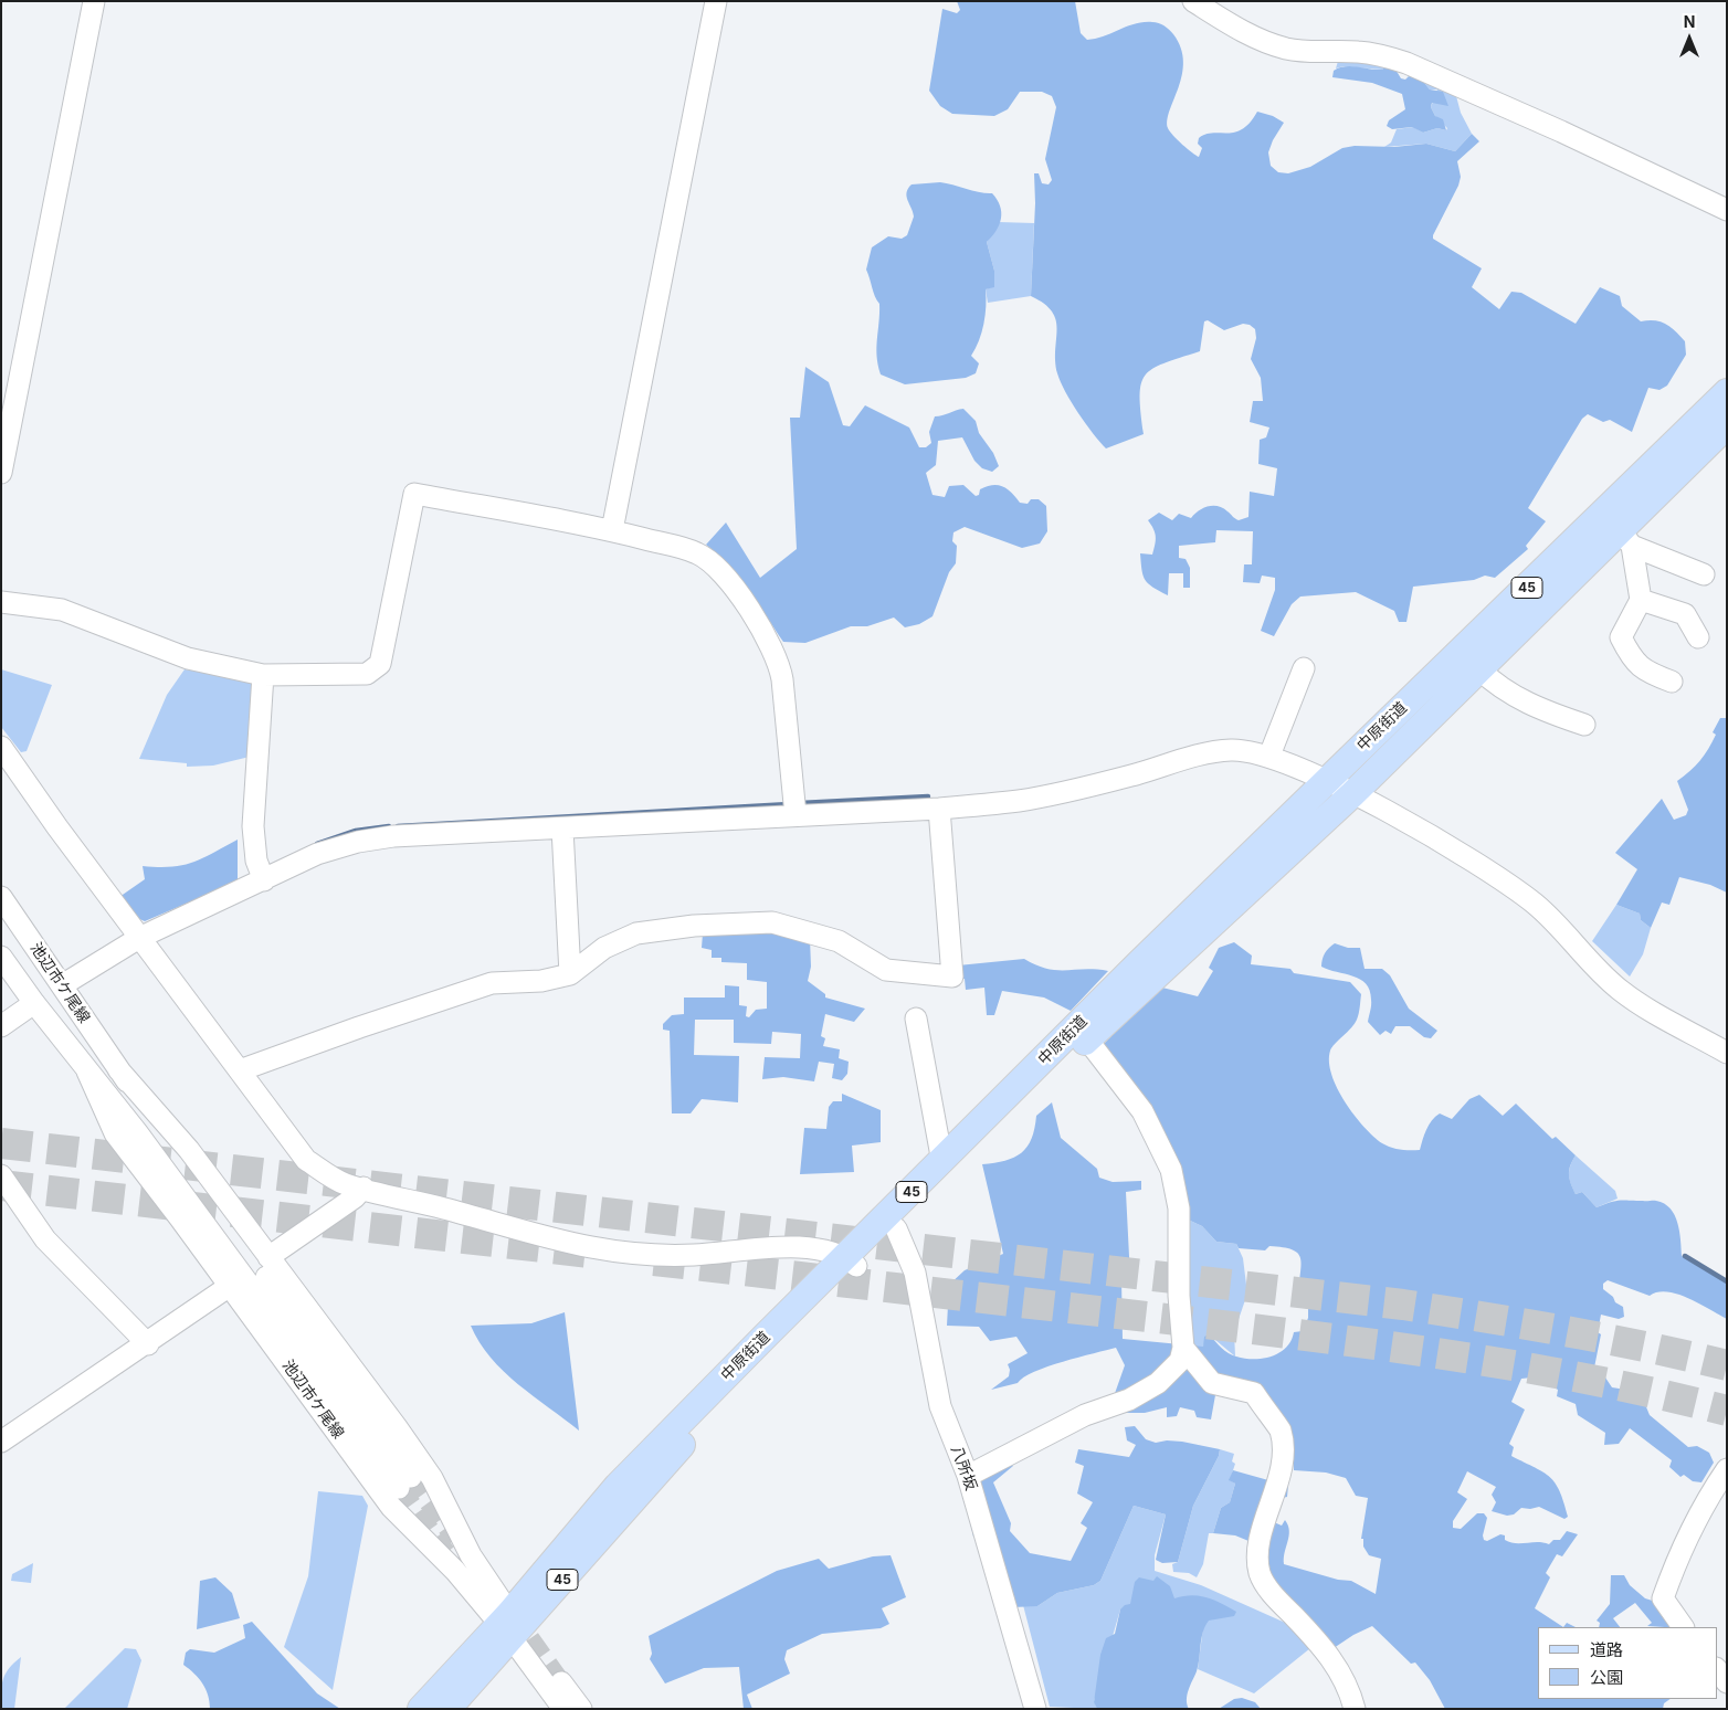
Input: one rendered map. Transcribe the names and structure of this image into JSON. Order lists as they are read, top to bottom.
{
  "streets": {
    "main road": ["45", "中原街道"],
    "street": ["池辺市ケ尾線", "八所坂"]
  },
  "crossings": [
    ["中原街道", "池辺市ケ尾線"],
    ["中原街道", "八所坂"]
  ],
  "legend": ["道路", "公園"],
  "north": "top"
}
